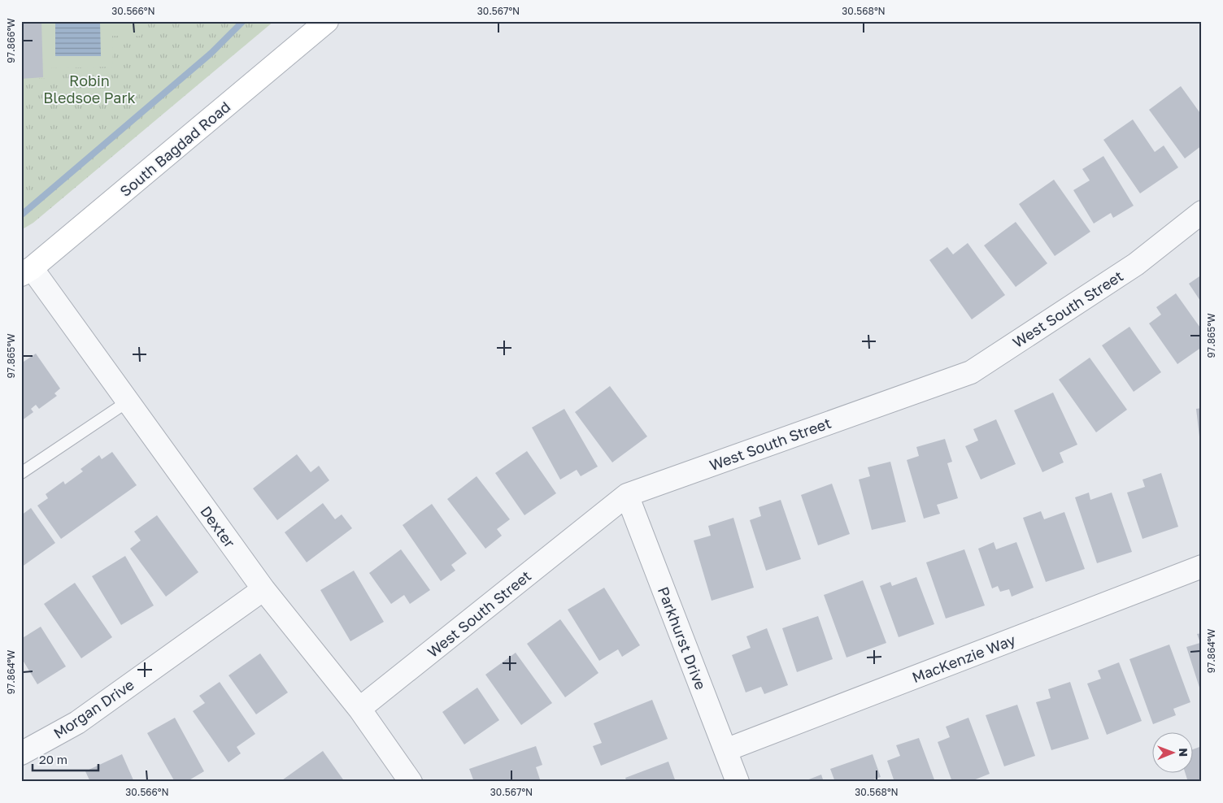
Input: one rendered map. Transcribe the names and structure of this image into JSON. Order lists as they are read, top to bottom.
{
  "streets": {
    "main road": ["South Bagdad Road"],
    "street": [
      "West South Street",
      "Dexter",
      "Parkhurst Drive",
      "MacKenzie Way",
      "Morgan Drive"
    ]
  },
  "crossings": [
    ["South Bagdad Road", "Dexter"],
    ["West South Street", "Dexter"],
    ["West South Street", "Parkhurst Drive"],
    ["Dexter", "Morgan Drive"],
    ["Parkhurst Drive", "MacKenzie Way"]
  ],
  "parks": ["Robin Bledsoe Park"],
  "scale_bar": "20 m",
  "north": "right",
  "coordinates": [
    "30.566°N",
    "30.567°N",
    "30.568°N",
    "97.866°W",
    "97.865°W",
    "97.864°W"
  ]
}
